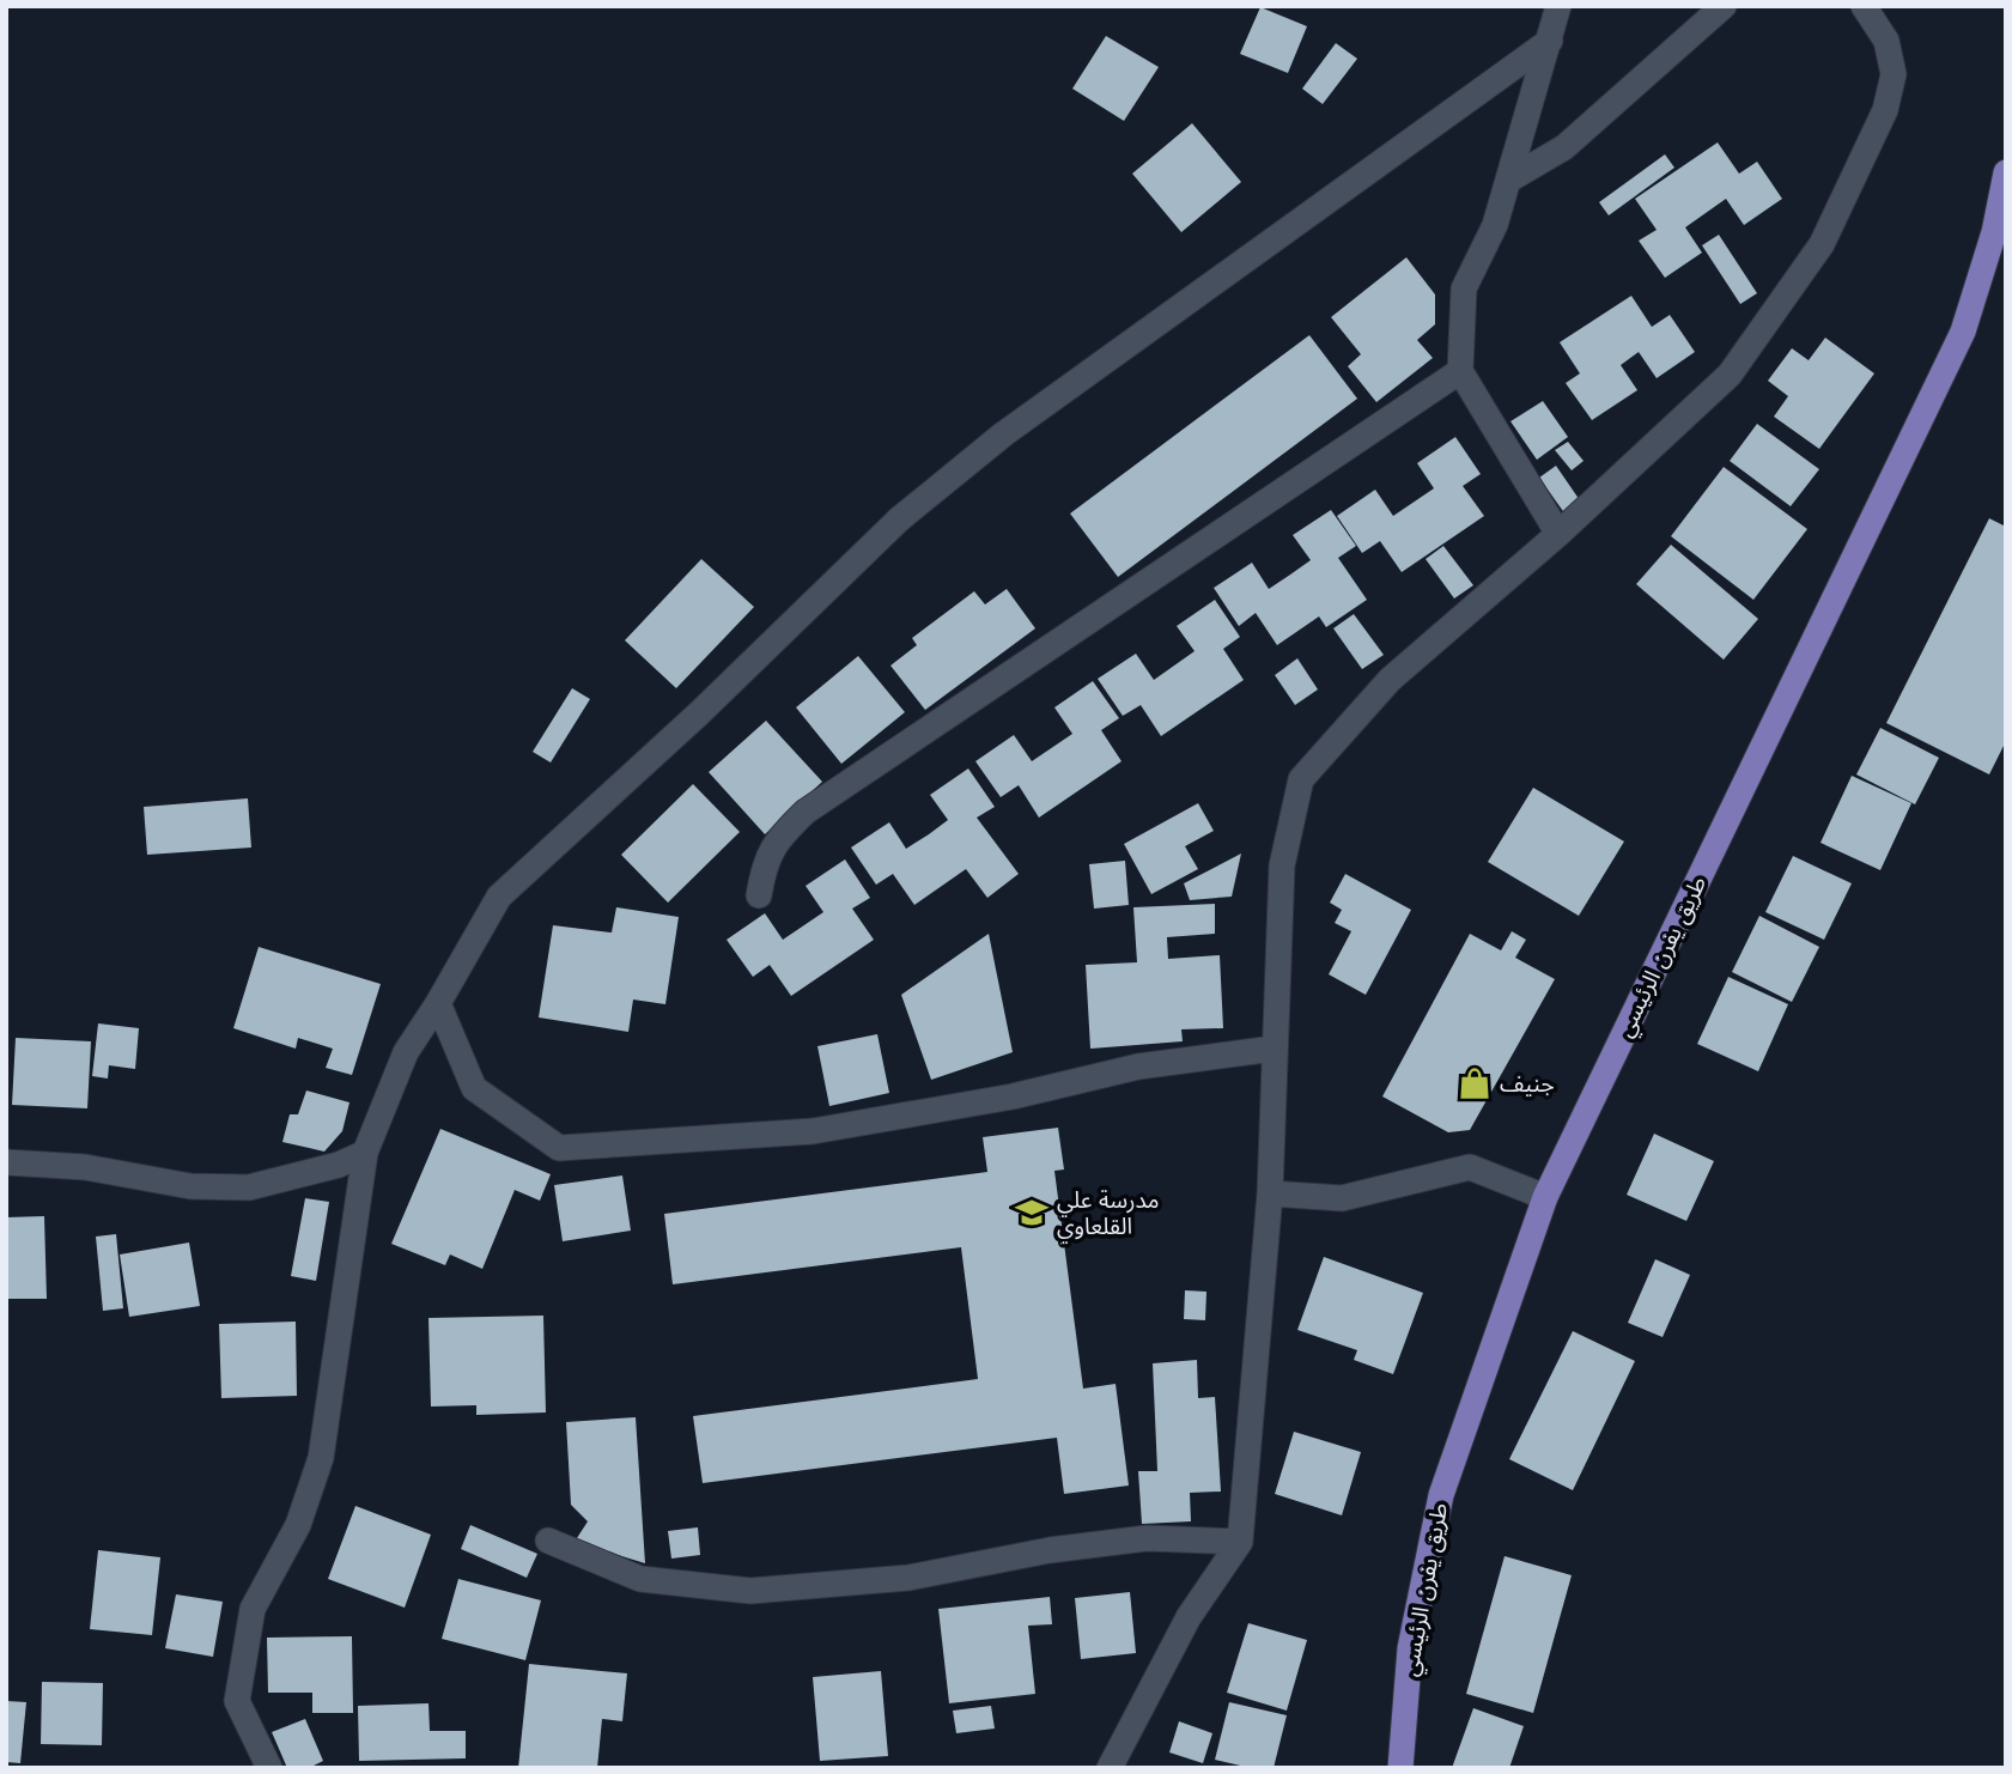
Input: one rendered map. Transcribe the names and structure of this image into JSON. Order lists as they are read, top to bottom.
{
  "streets": {
    "main road": ["طريق يفرن الرئيسي"]
  },
  "places": {
    "shop": ["جنيف"],
    "school or university": ["مدرسة علي القلعاوي"]
  }
}
